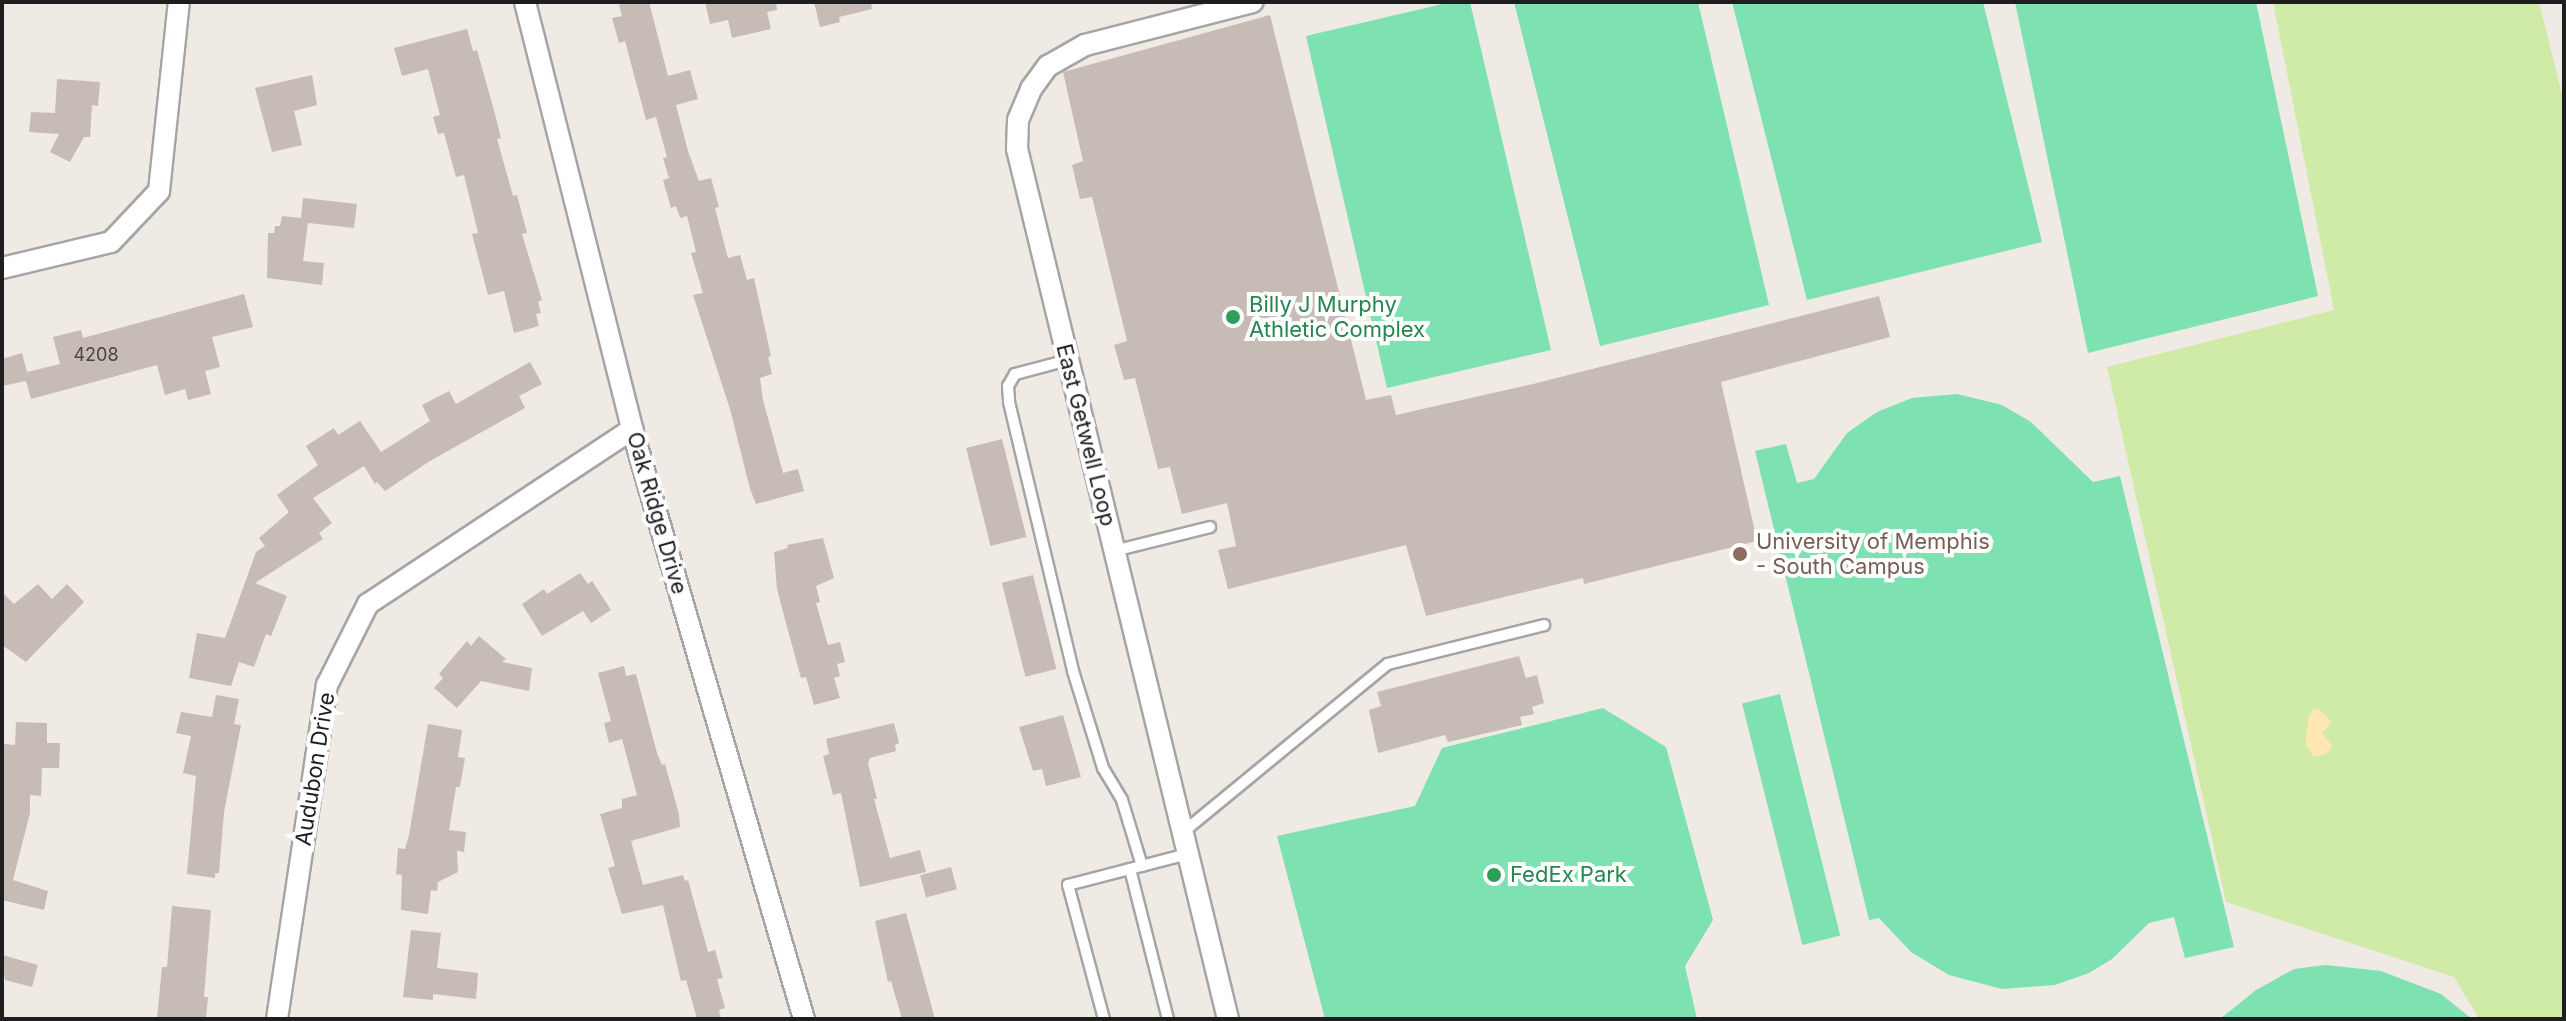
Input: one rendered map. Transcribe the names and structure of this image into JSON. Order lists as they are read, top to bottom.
{
  "streets": {
    "street": ["East Getwell Loop", "Oak Ridge Drive", "Audubon Drive"]
  },
  "crossings": [
    ["Oak Ridge Drive", "Audubon Drive"]
  ],
  "places": ["Billy J Murphy Athletic Complex", "University of Memphis - South Campus", "FedEx Park"],
  "house_numbers": ["4208"]
}
